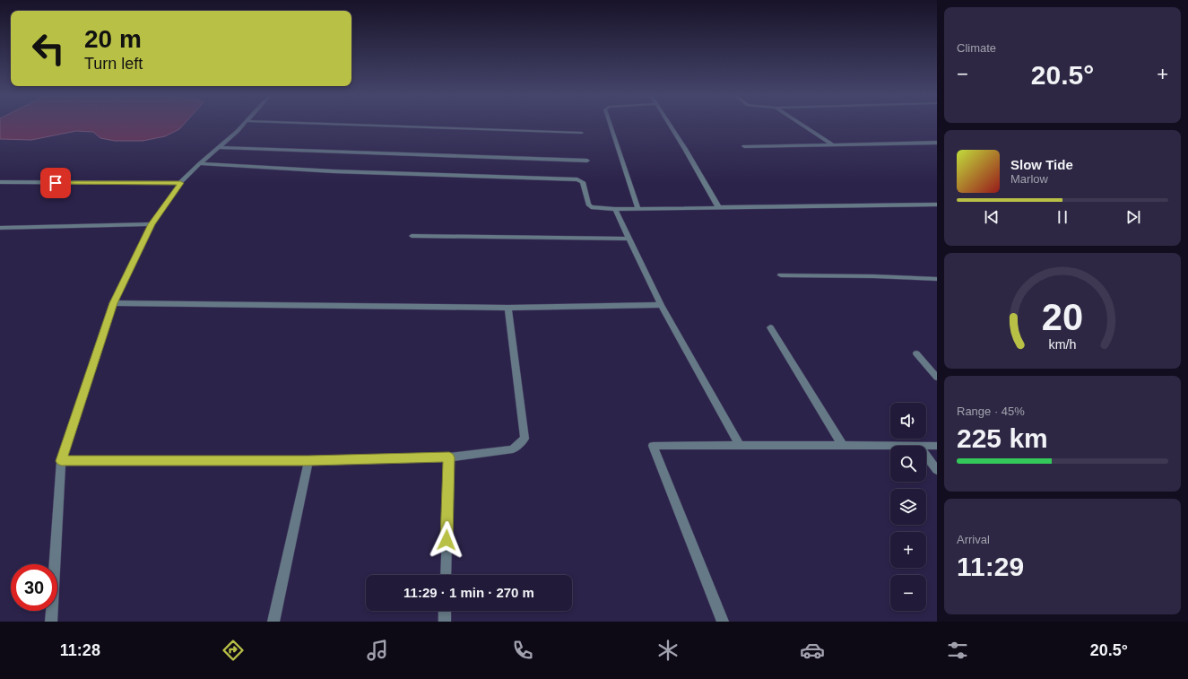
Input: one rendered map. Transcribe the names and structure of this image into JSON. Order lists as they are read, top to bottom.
{
  "page": {
    "tile": [
      "Climate",
      ["Range · 45%", "225 km"],
      ["Arrival", "11:29"]
    ],
    "turn": ["20 m", "Turn left"],
    "heat": ["−", "20.5°", "+"],
    "song": ["Slow Tide", "Marlow"],
    "map_buttons": ["+", "−"],
    "limit": "30",
    "trip": "11:29 · 1 min · 270 m",
    "tabs": ["11:28", "20.5°"],
    "gauge": ["20", "km/h"]
  }
}
